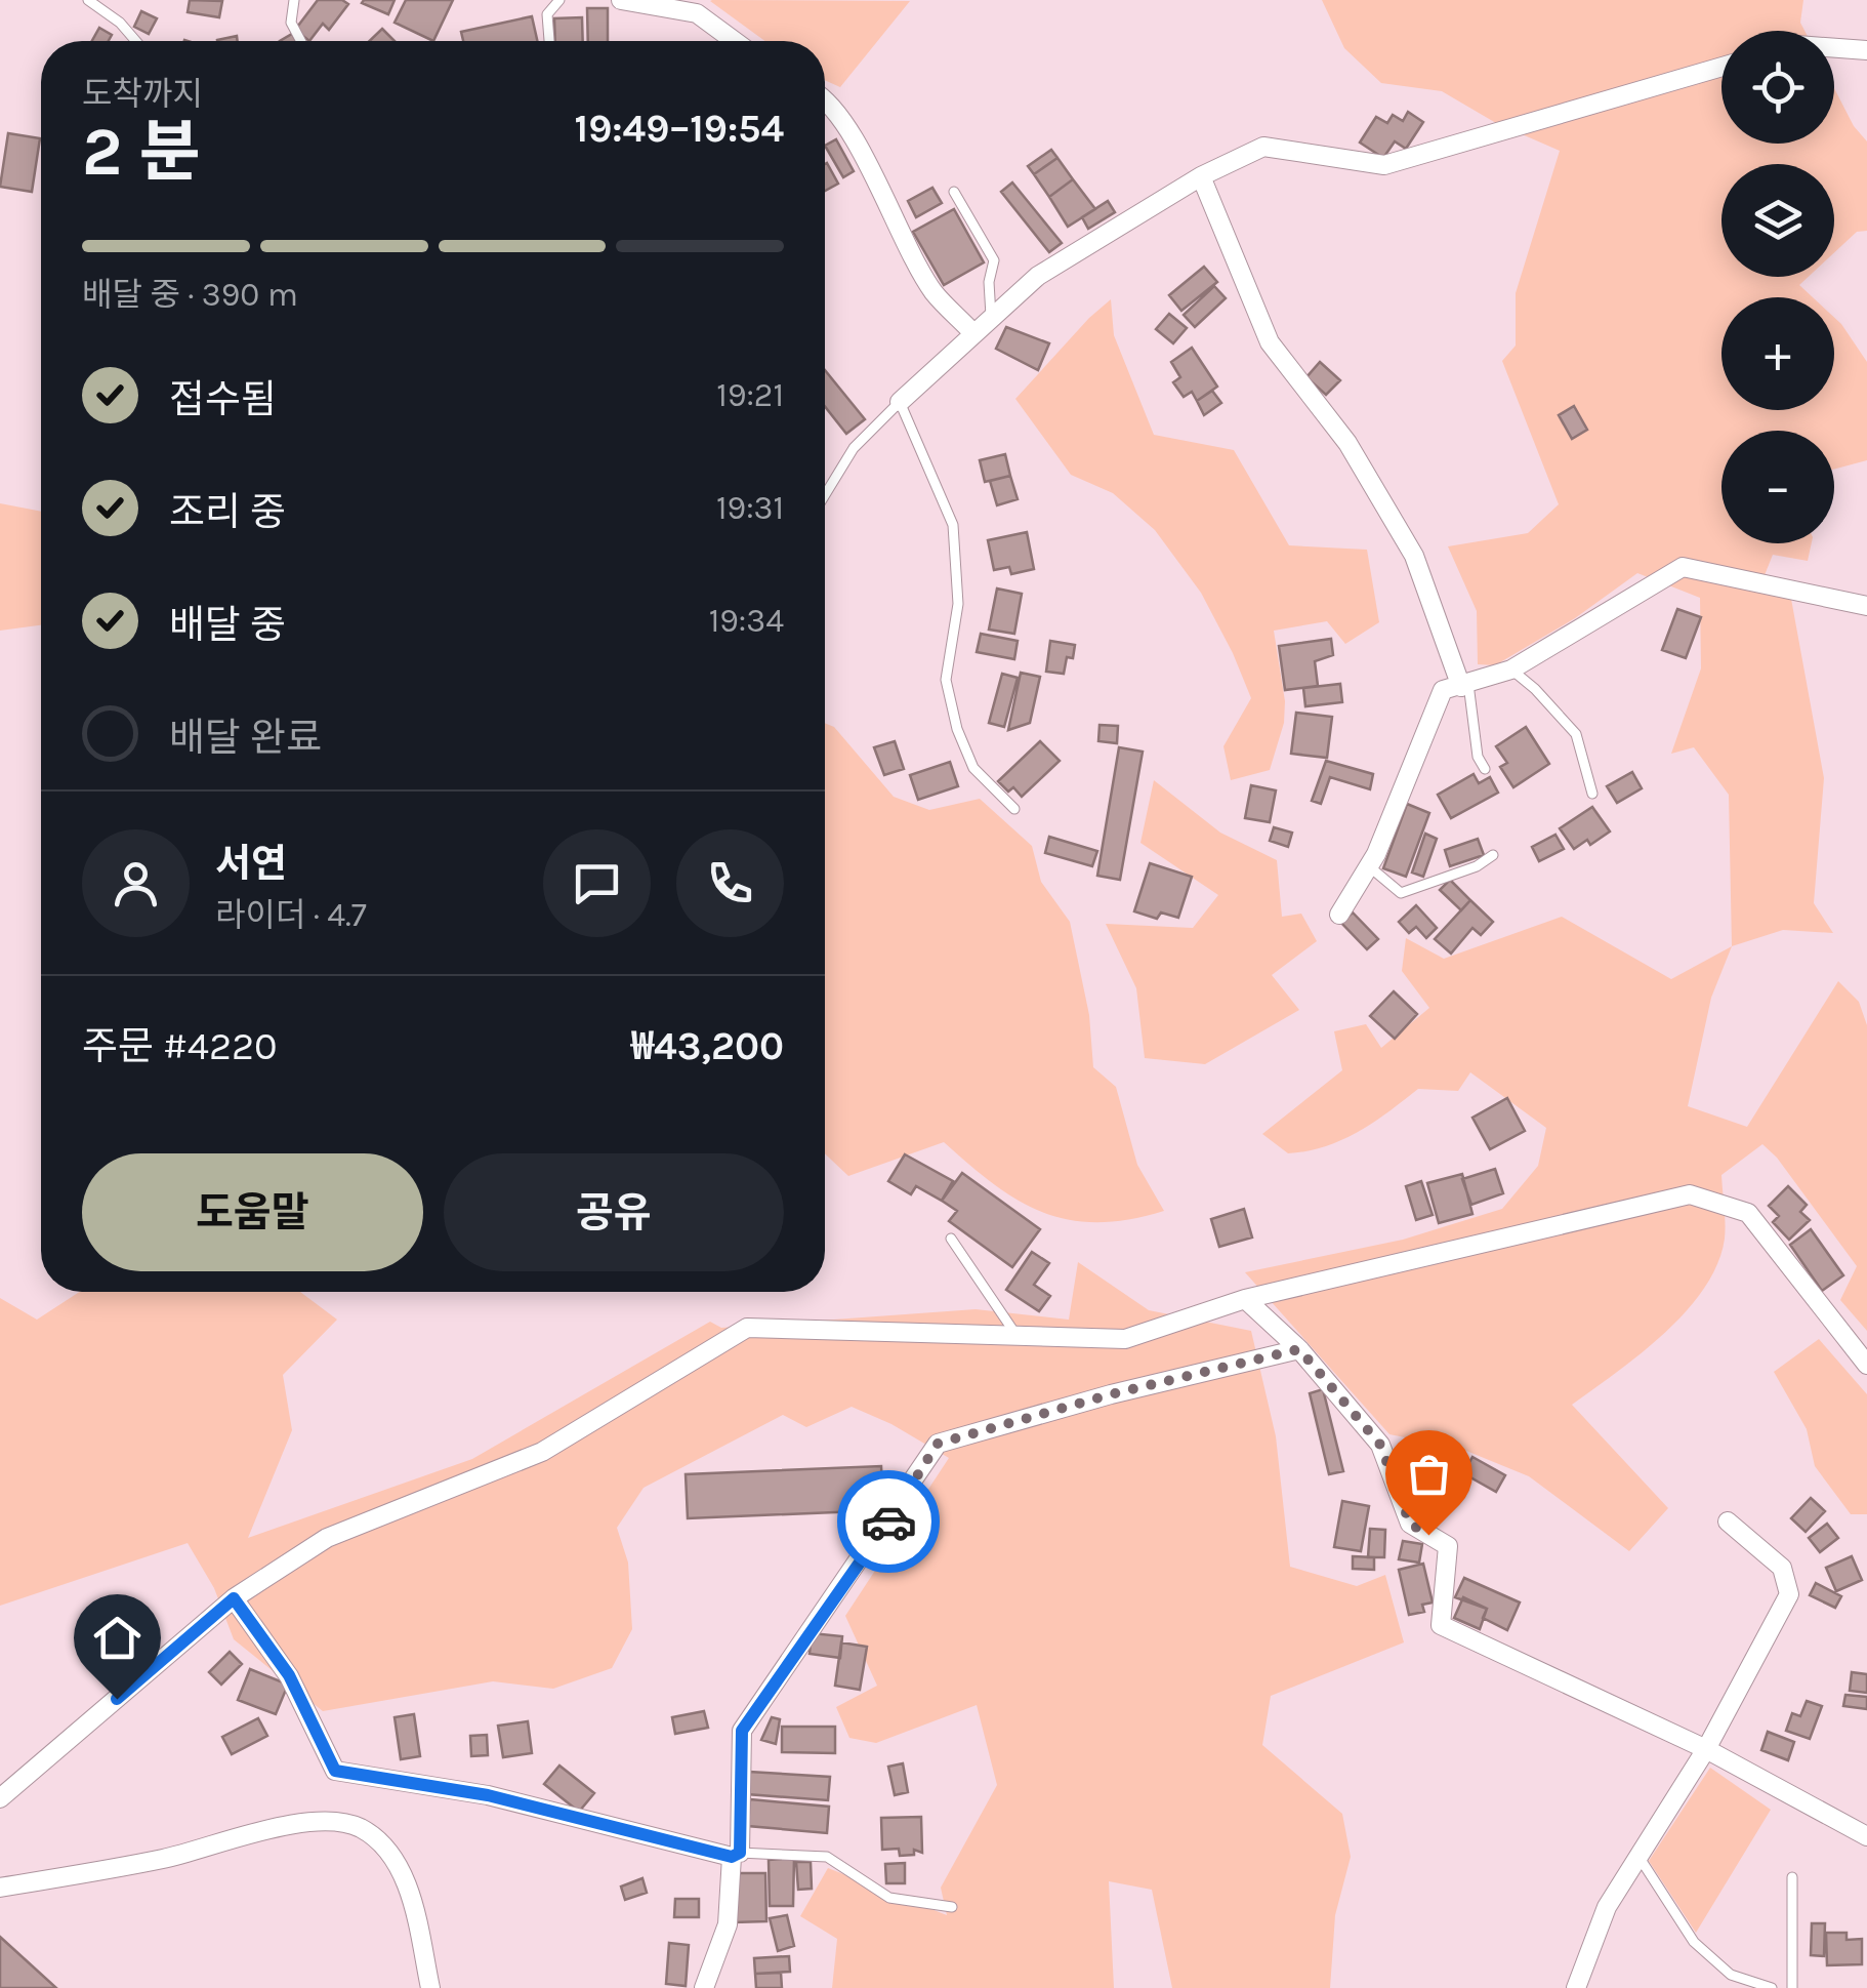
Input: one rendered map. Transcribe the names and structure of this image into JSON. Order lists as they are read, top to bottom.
{
  "page": {
    "map_buttons": ["+", "−"],
    "heading": ["2 분", "도착까지", "19:49–19:54"],
    "panel": [
      "서연",
      "라이더 · 4.7",
      "주문 #4220",
      "₩43,200"
    ],
    "bar": "배달 중 · 390 m",
    "list": [
      ["접수됨", "19:21"],
      ["조리 중", "19:31"],
      ["배달 중", "19:34"],
      "배달 완료"
    ],
    "buttons": ["도움말", "공유"]
  }
}
